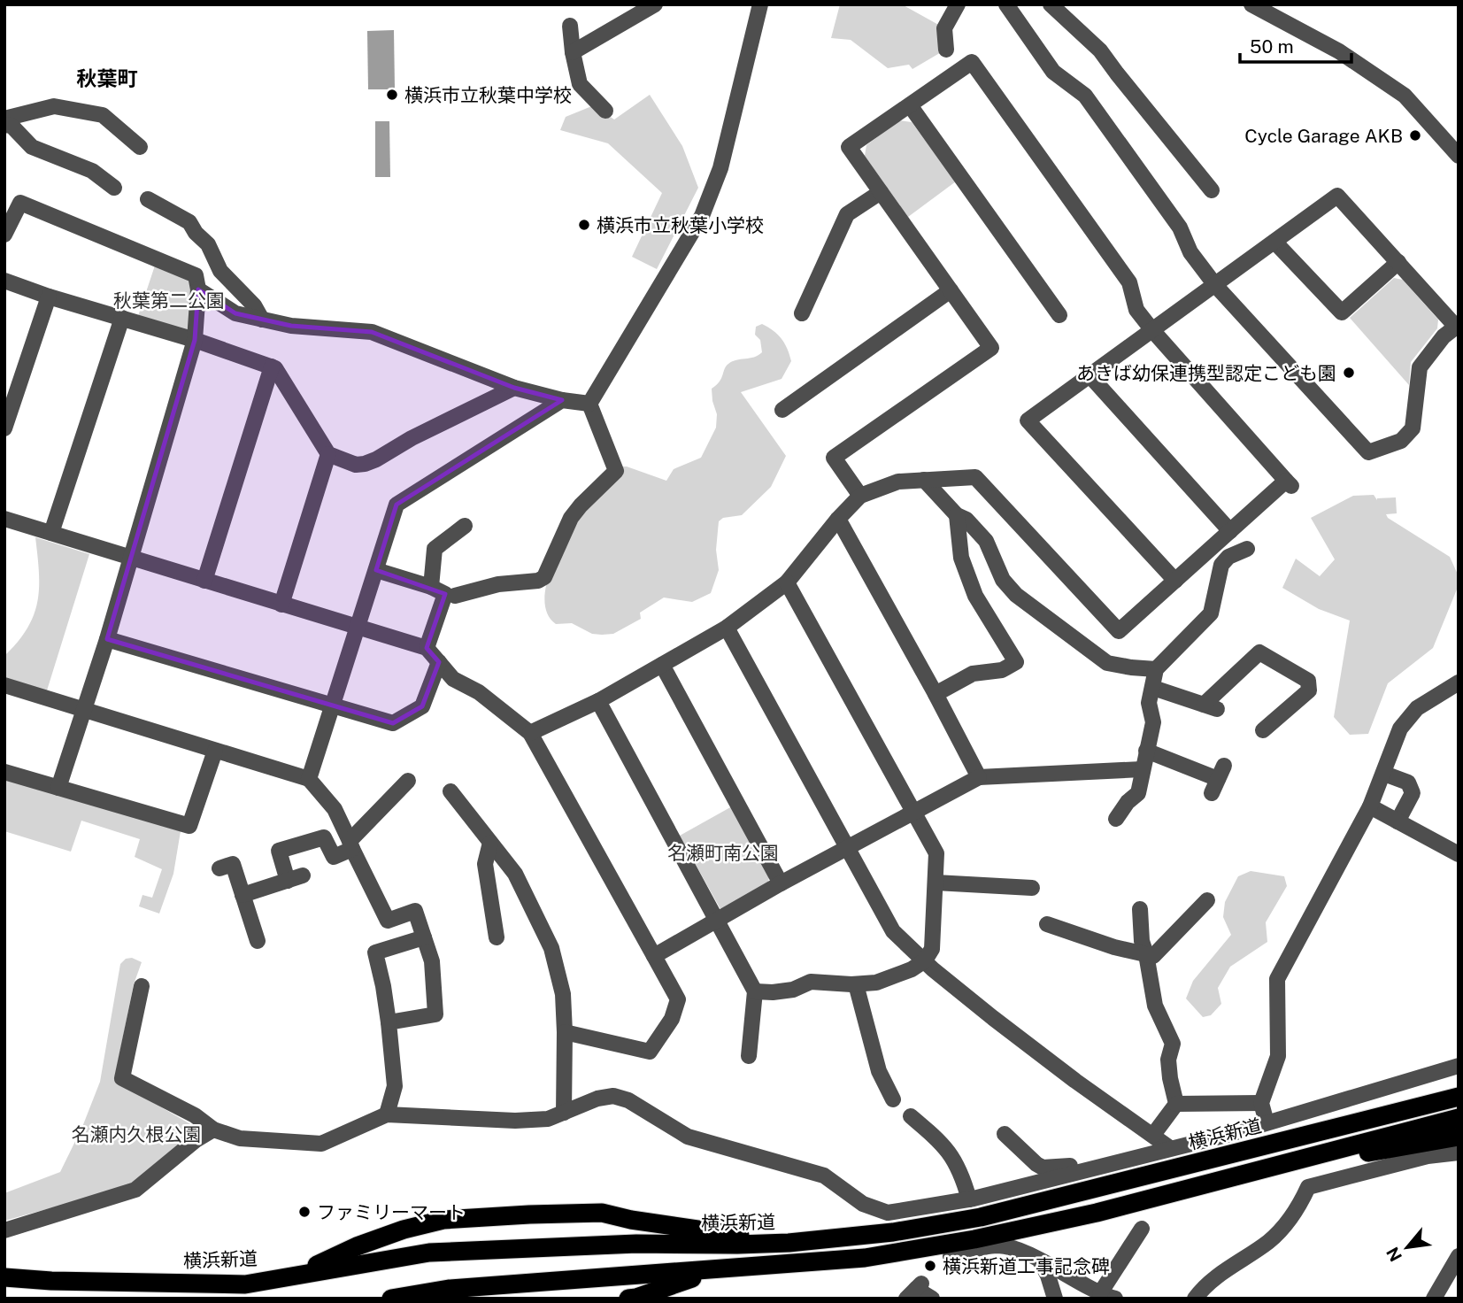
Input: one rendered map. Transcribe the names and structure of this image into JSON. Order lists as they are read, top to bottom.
{
  "streets": {
    "highway": ["横浜新道"]
  },
  "districts": ["秋葉町"],
  "parks": ["秋葉第二公園", "名瀬町南公園", "名瀬内久根公園"],
  "places": [
    "横浜市立秋葉中学校",
    "Cycle Garage AKB",
    "横浜市立秋葉小学校",
    "あきば幼保連携型認定こども園",
    "ファミリーマート",
    "横浜新道工事記念碑"
  ],
  "scale_bar": "50 m",
  "north": "bottom left"
}
